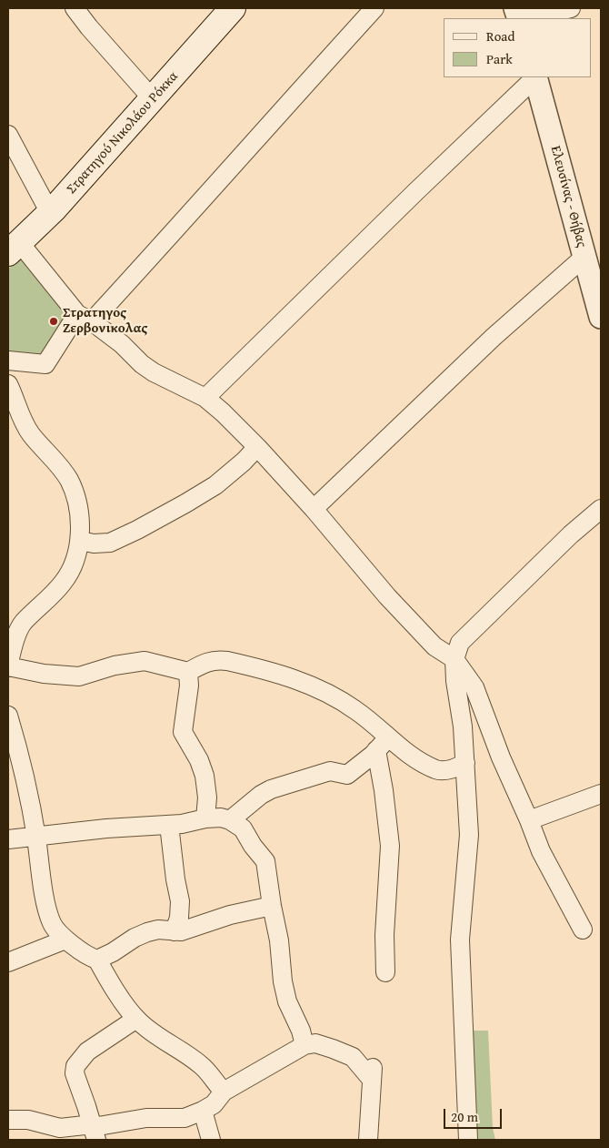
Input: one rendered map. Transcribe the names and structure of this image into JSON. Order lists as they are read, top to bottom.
{
  "streets": {
    "main road": ["Στρατηγού Νικολάου Ρόκκα"],
    "street": ["Ελευσίνας - Θήβας"]
  },
  "places": ["Στρατηγος Ζερβονικολας"],
  "legend": ["Road", "Park"],
  "scale_bar": "20 m"
}
